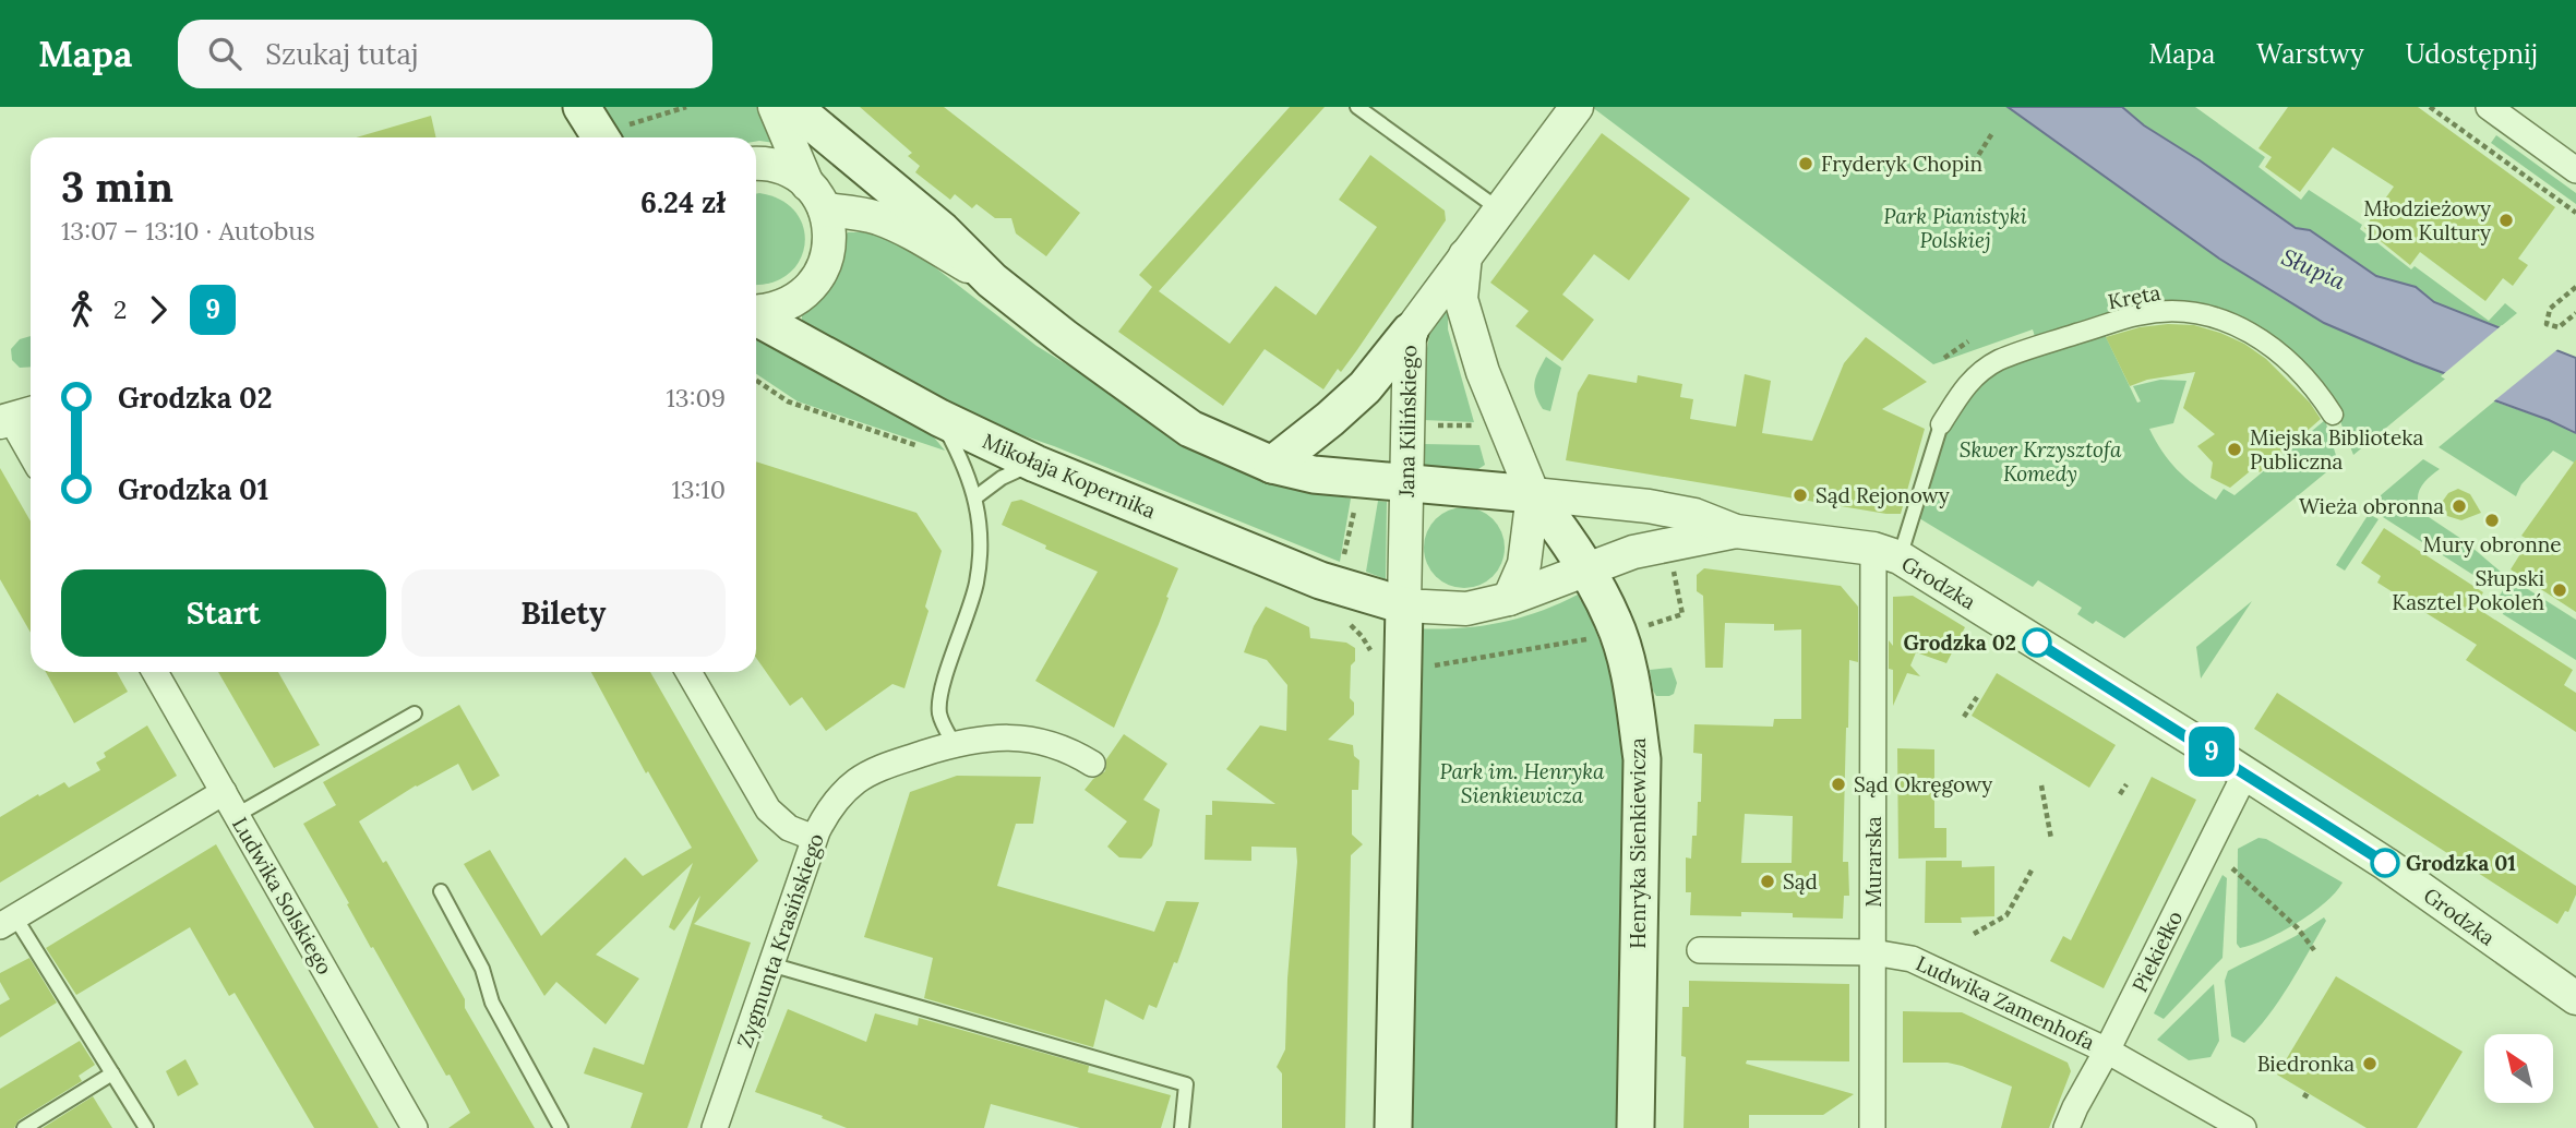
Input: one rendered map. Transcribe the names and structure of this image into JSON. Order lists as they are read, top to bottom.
{
  "streets": {
    "main road": ["Mikołaja Kopernika", "Henryka Sienkiewicza"],
    "street": [
      "Kręta",
      "Jana Kilińskiego",
      "Grodzka",
      "Murarska",
      "Ludwika Solskiego",
      "Zygmunta Krasińskiego",
      "Piekiełko",
      "Ludwika Zamenhofa"
    ]
  },
  "crossings": [
    ["Jana Kilińskiego", "Mikołaja Kopernika"],
    ["Jana Kilińskiego", "Grodzka"],
    ["Mikołaja Kopernika", "Grodzka"],
    ["Grodzka", "Henryka Sienkiewicza"],
    ["Grodzka", "Murarska"],
    ["Grodzka", "Piekiełko"],
    ["Murarska", "Ludwika Zamenhofa"],
    ["Piekiełko", "Ludwika Zamenhofa"]
  ],
  "water": ["Słupia"],
  "parks": ["Park Pianistyki Polskiej", "Skwer Krzysztofa Komedy", "Park im. Henryka Sienkiewicza"],
  "places": [
    "Fryderyk Chopin",
    "Młodzieżowy Dom Kultury",
    "Miejska Biblioteka Publiczna",
    "Sąd Rejonowy",
    "Wieża obronna",
    "Mury obronne",
    "Słupski Kasztel Pokoleń",
    "Grodzka 02",
    "Sąd Okręgowy",
    "Grodzka 01",
    "Sąd",
    "Biedronka"
  ],
  "lines": ["bus line 9"],
  "north": "top left",
  "page": {
    "header": "Mapa",
    "search": "Szukaj tutaj",
    "nav": ["Mapa", "Warstwy", "Udostępnij"],
    "on_map": "9",
    "heading": ["3 min", "13:07 – 13:10 · Autobus", "6.24 zł"],
    "legs": ["2", "9"],
    "list": [
      {
        "name": "Grodzka 02",
        "value": "13:09"
      },
      {
        "name": "Grodzka 01",
        "value": "13:10"
      }
    ],
    "buttons": ["Start", "Bilety"]
  }
}
